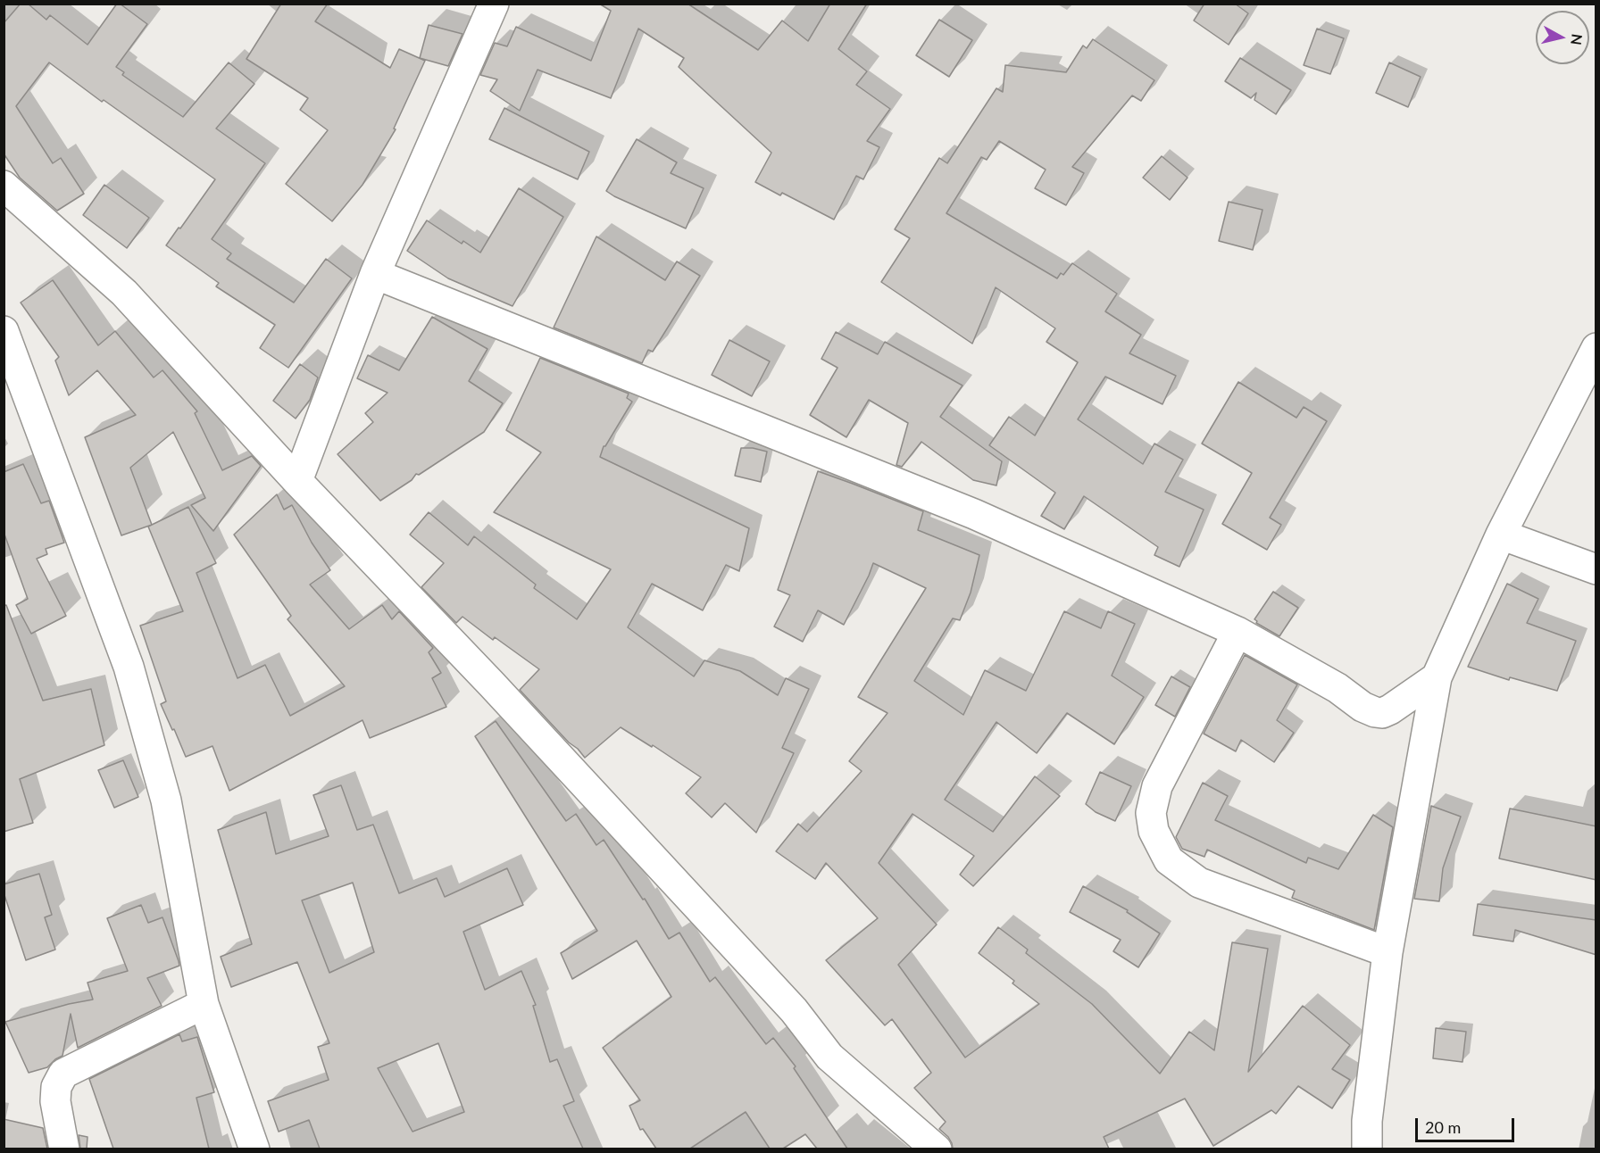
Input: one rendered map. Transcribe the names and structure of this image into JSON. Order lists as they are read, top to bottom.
{
  "scale_bar": "20 m",
  "north": "right"
}
